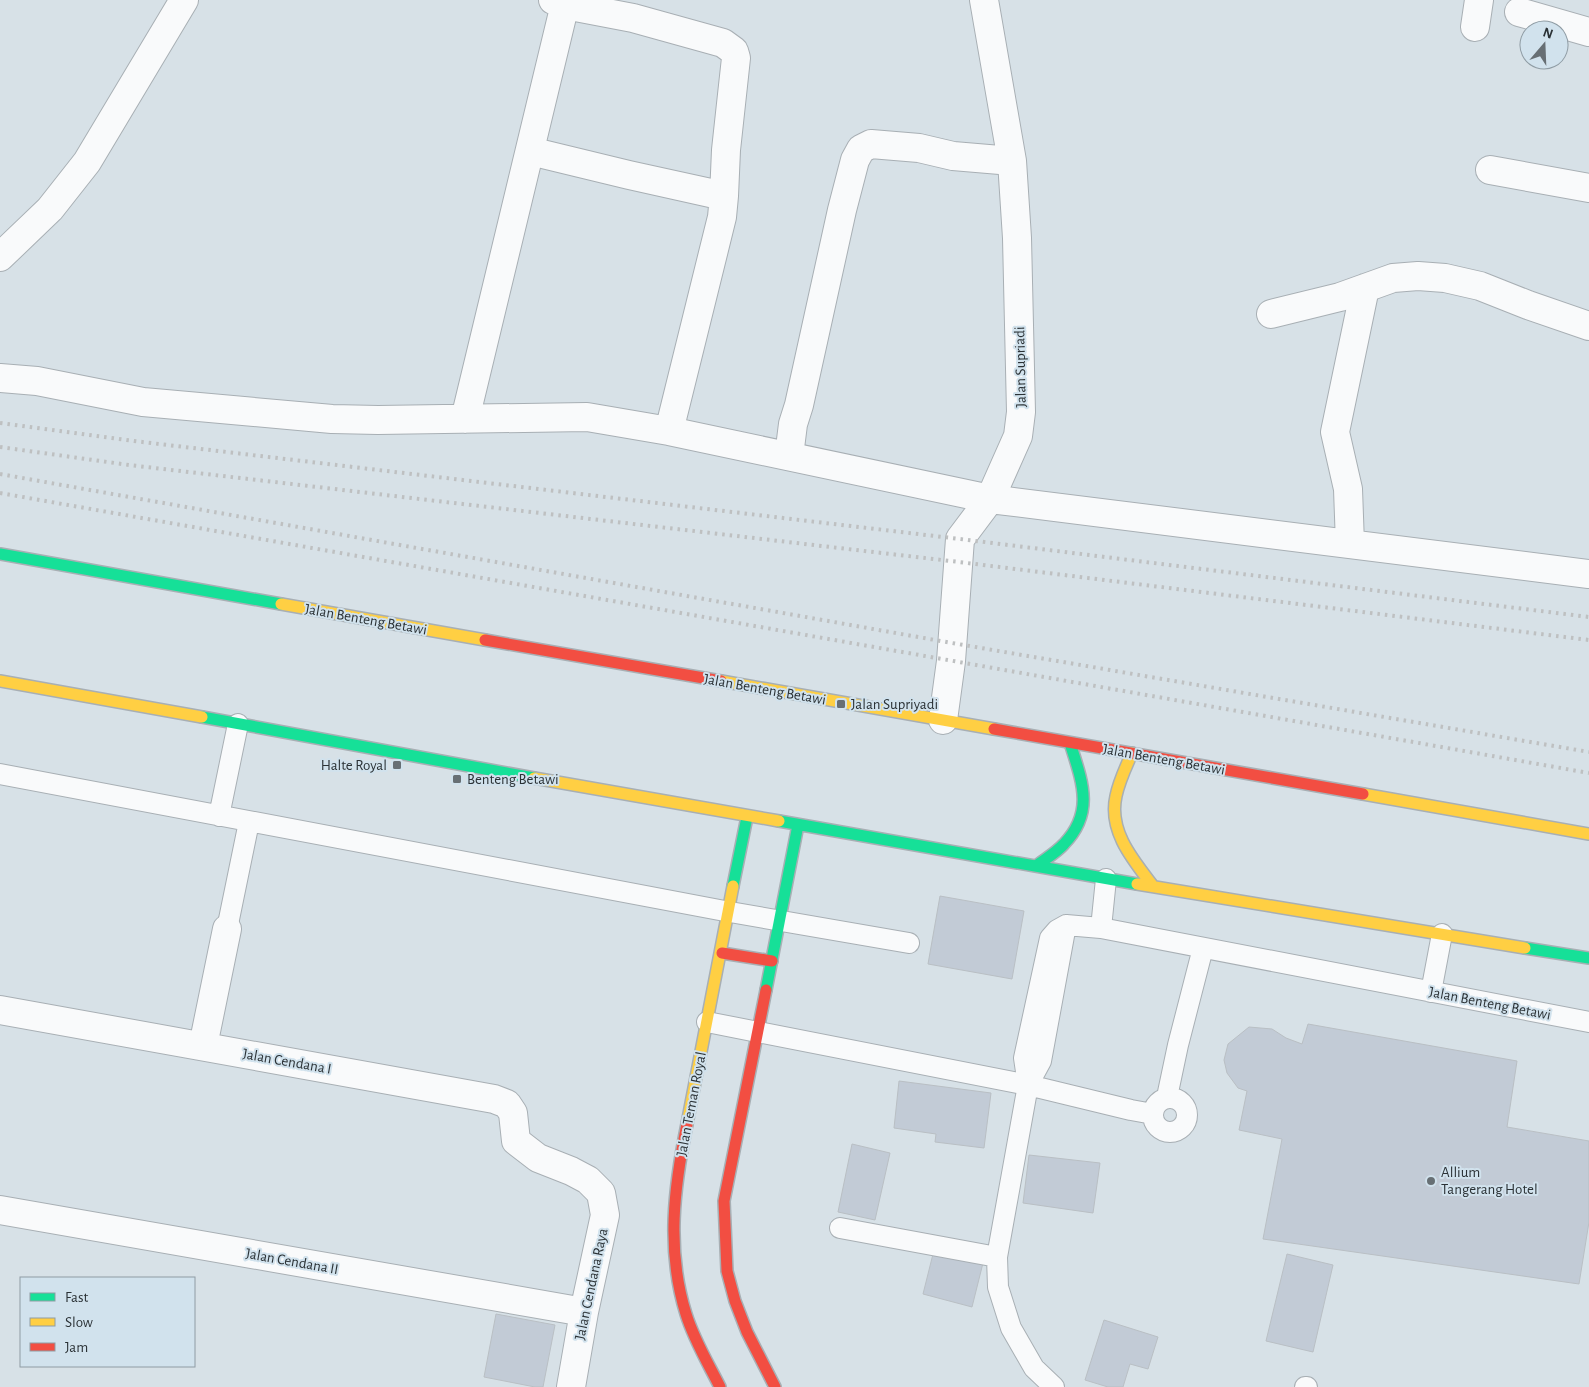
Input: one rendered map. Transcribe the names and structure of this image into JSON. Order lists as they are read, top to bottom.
{
  "streets": {
    "main road": ["Jalan Benteng Betawi", "Jalan Teman Royal"],
    "street": [
      "Jalan Supriadi",
      "Jalan Cendana I",
      "Jalan Cendana II",
      "Jalan Cendana Raya"
    ]
  },
  "crossings": [
    ["Jalan Supriadi", "Jalan Benteng Betawi"],
    ["Jalan Cendana I", "Jalan Cendana Raya"],
    ["Jalan Cendana II", "Jalan Cendana Raya"]
  ],
  "places": {
    "transit": ["Jalan Supriyadi", "Halte Royal", "Benteng Betawi"],
    "other": ["Allium Tangerang Hotel"]
  },
  "legend": ["Fast", "Slow", "Jam"],
  "north": "top"
}
